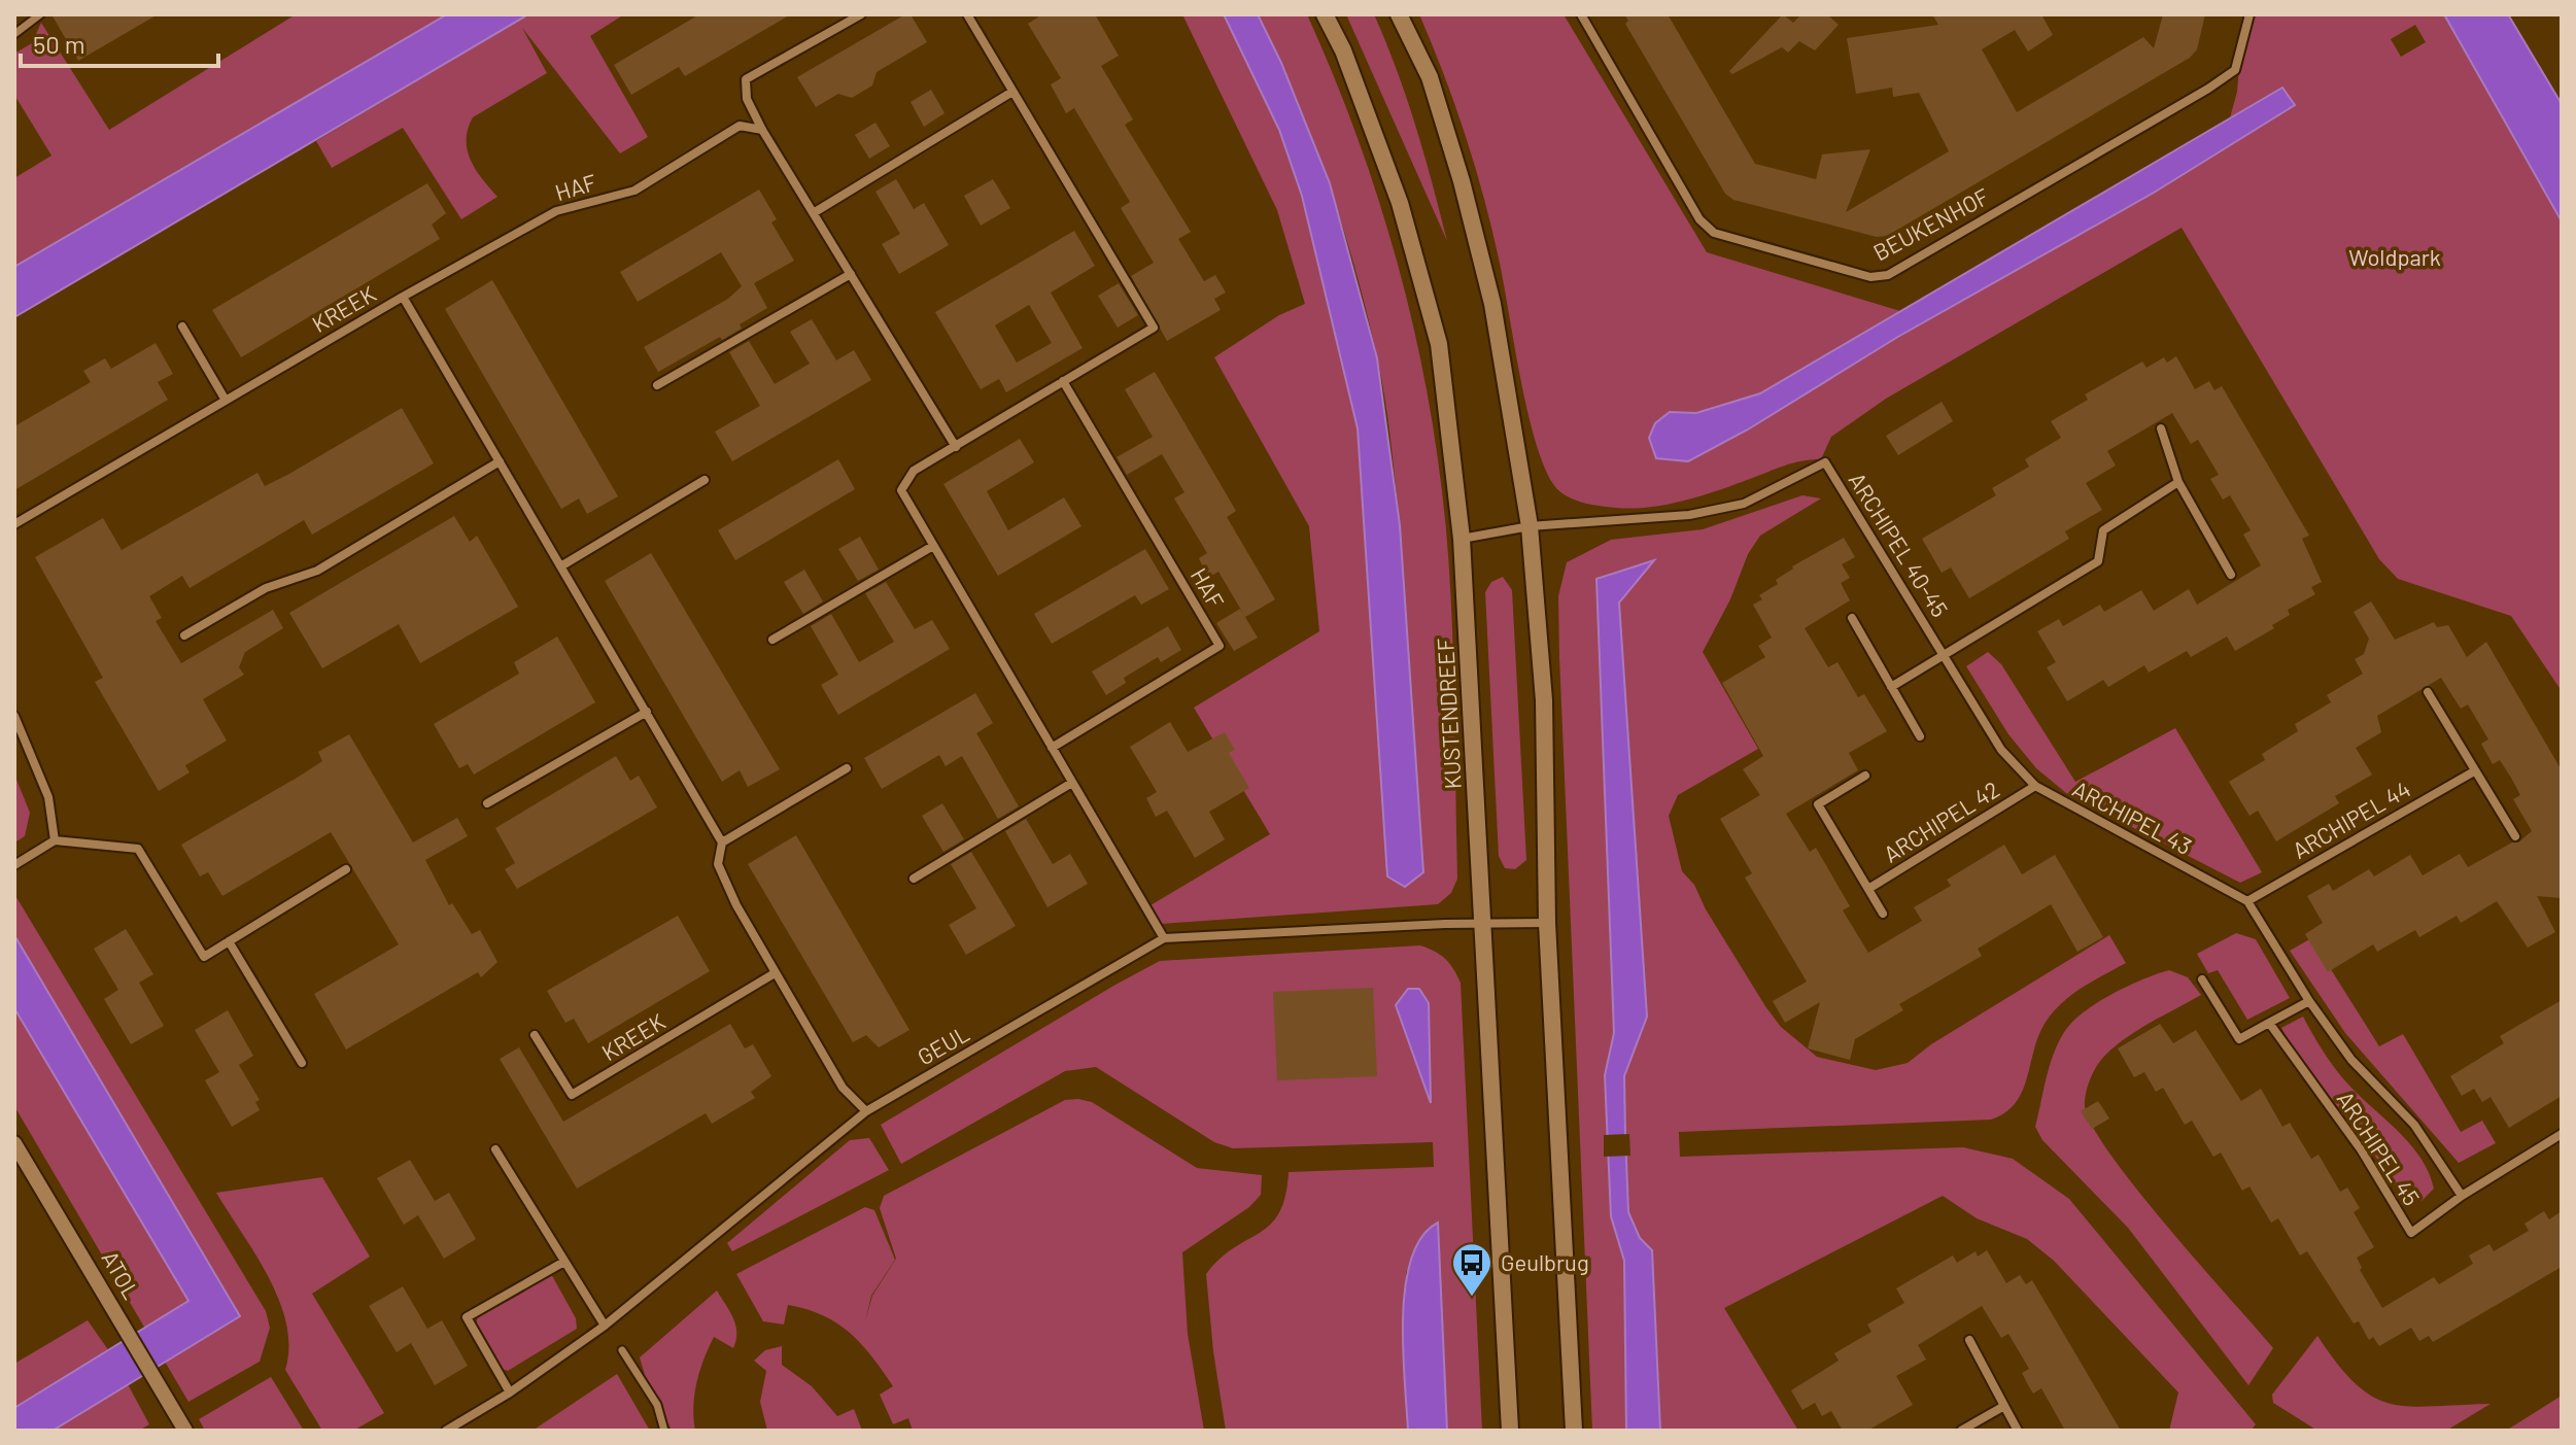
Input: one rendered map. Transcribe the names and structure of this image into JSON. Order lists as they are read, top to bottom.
{
  "streets": {
    "main road": ["KUSTENDREEF"],
    "street": [
      "HAF",
      "BEUKENHOF",
      "KREEK",
      "ARCHIPEL 40-45",
      "ARCHIPEL 43",
      "ARCHIPEL 44",
      "ARCHIPEL 42",
      "GEUL",
      "ARCHIPEL 45",
      "ATOL"
    ]
  },
  "crossings": [
    ["HAF", "KREEK"],
    ["KREEK", "GEUL"],
    ["ARCHIPEL 40-45", "ARCHIPEL 43"],
    ["KUSTENDREEF", "GEUL"],
    ["ARCHIPEL 43", "ARCHIPEL 44"],
    ["ARCHIPEL 43", "ARCHIPEL 42"],
    ["ARCHIPEL 43", "ARCHIPEL 45"]
  ],
  "parks": ["Woldpark"],
  "places": {
    "bus stop": ["Geulbrug"]
  },
  "scale_bar": "50 m"
}
